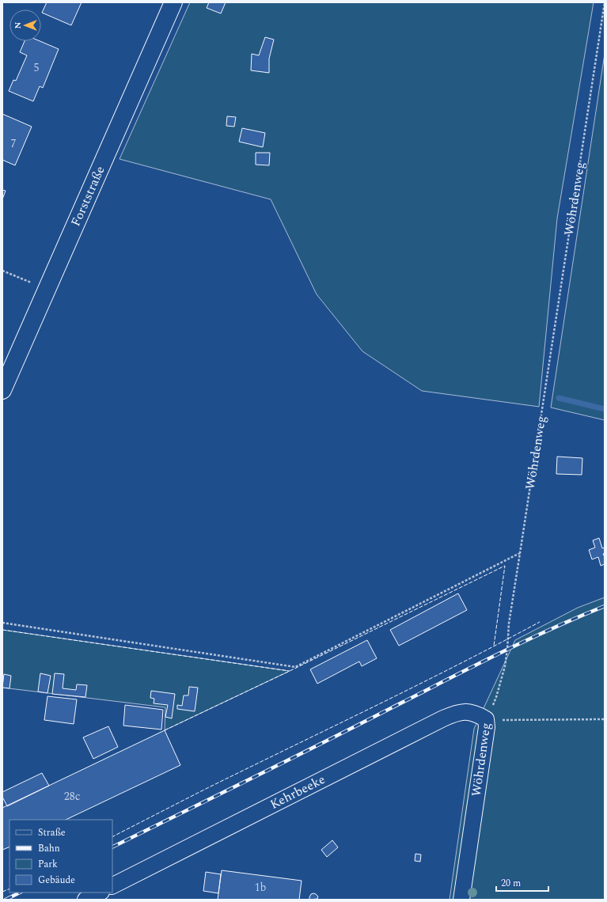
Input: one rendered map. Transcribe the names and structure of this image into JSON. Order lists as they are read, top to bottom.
{
  "streets": {
    "main road": ["Forststraße"],
    "street": ["Wöhrdenweg", "Kehrbeeke"]
  },
  "crossings": [
    ["Wöhrdenweg", "Kehrbeeke"]
  ],
  "house_numbers": [
    "5",
    "7",
    "28c",
    "1b"
  ],
  "legend": [
    "Straße",
    "Bahn",
    "Park",
    "Gebäude"
  ],
  "scale_bar": "20 m",
  "north": "left"
}
